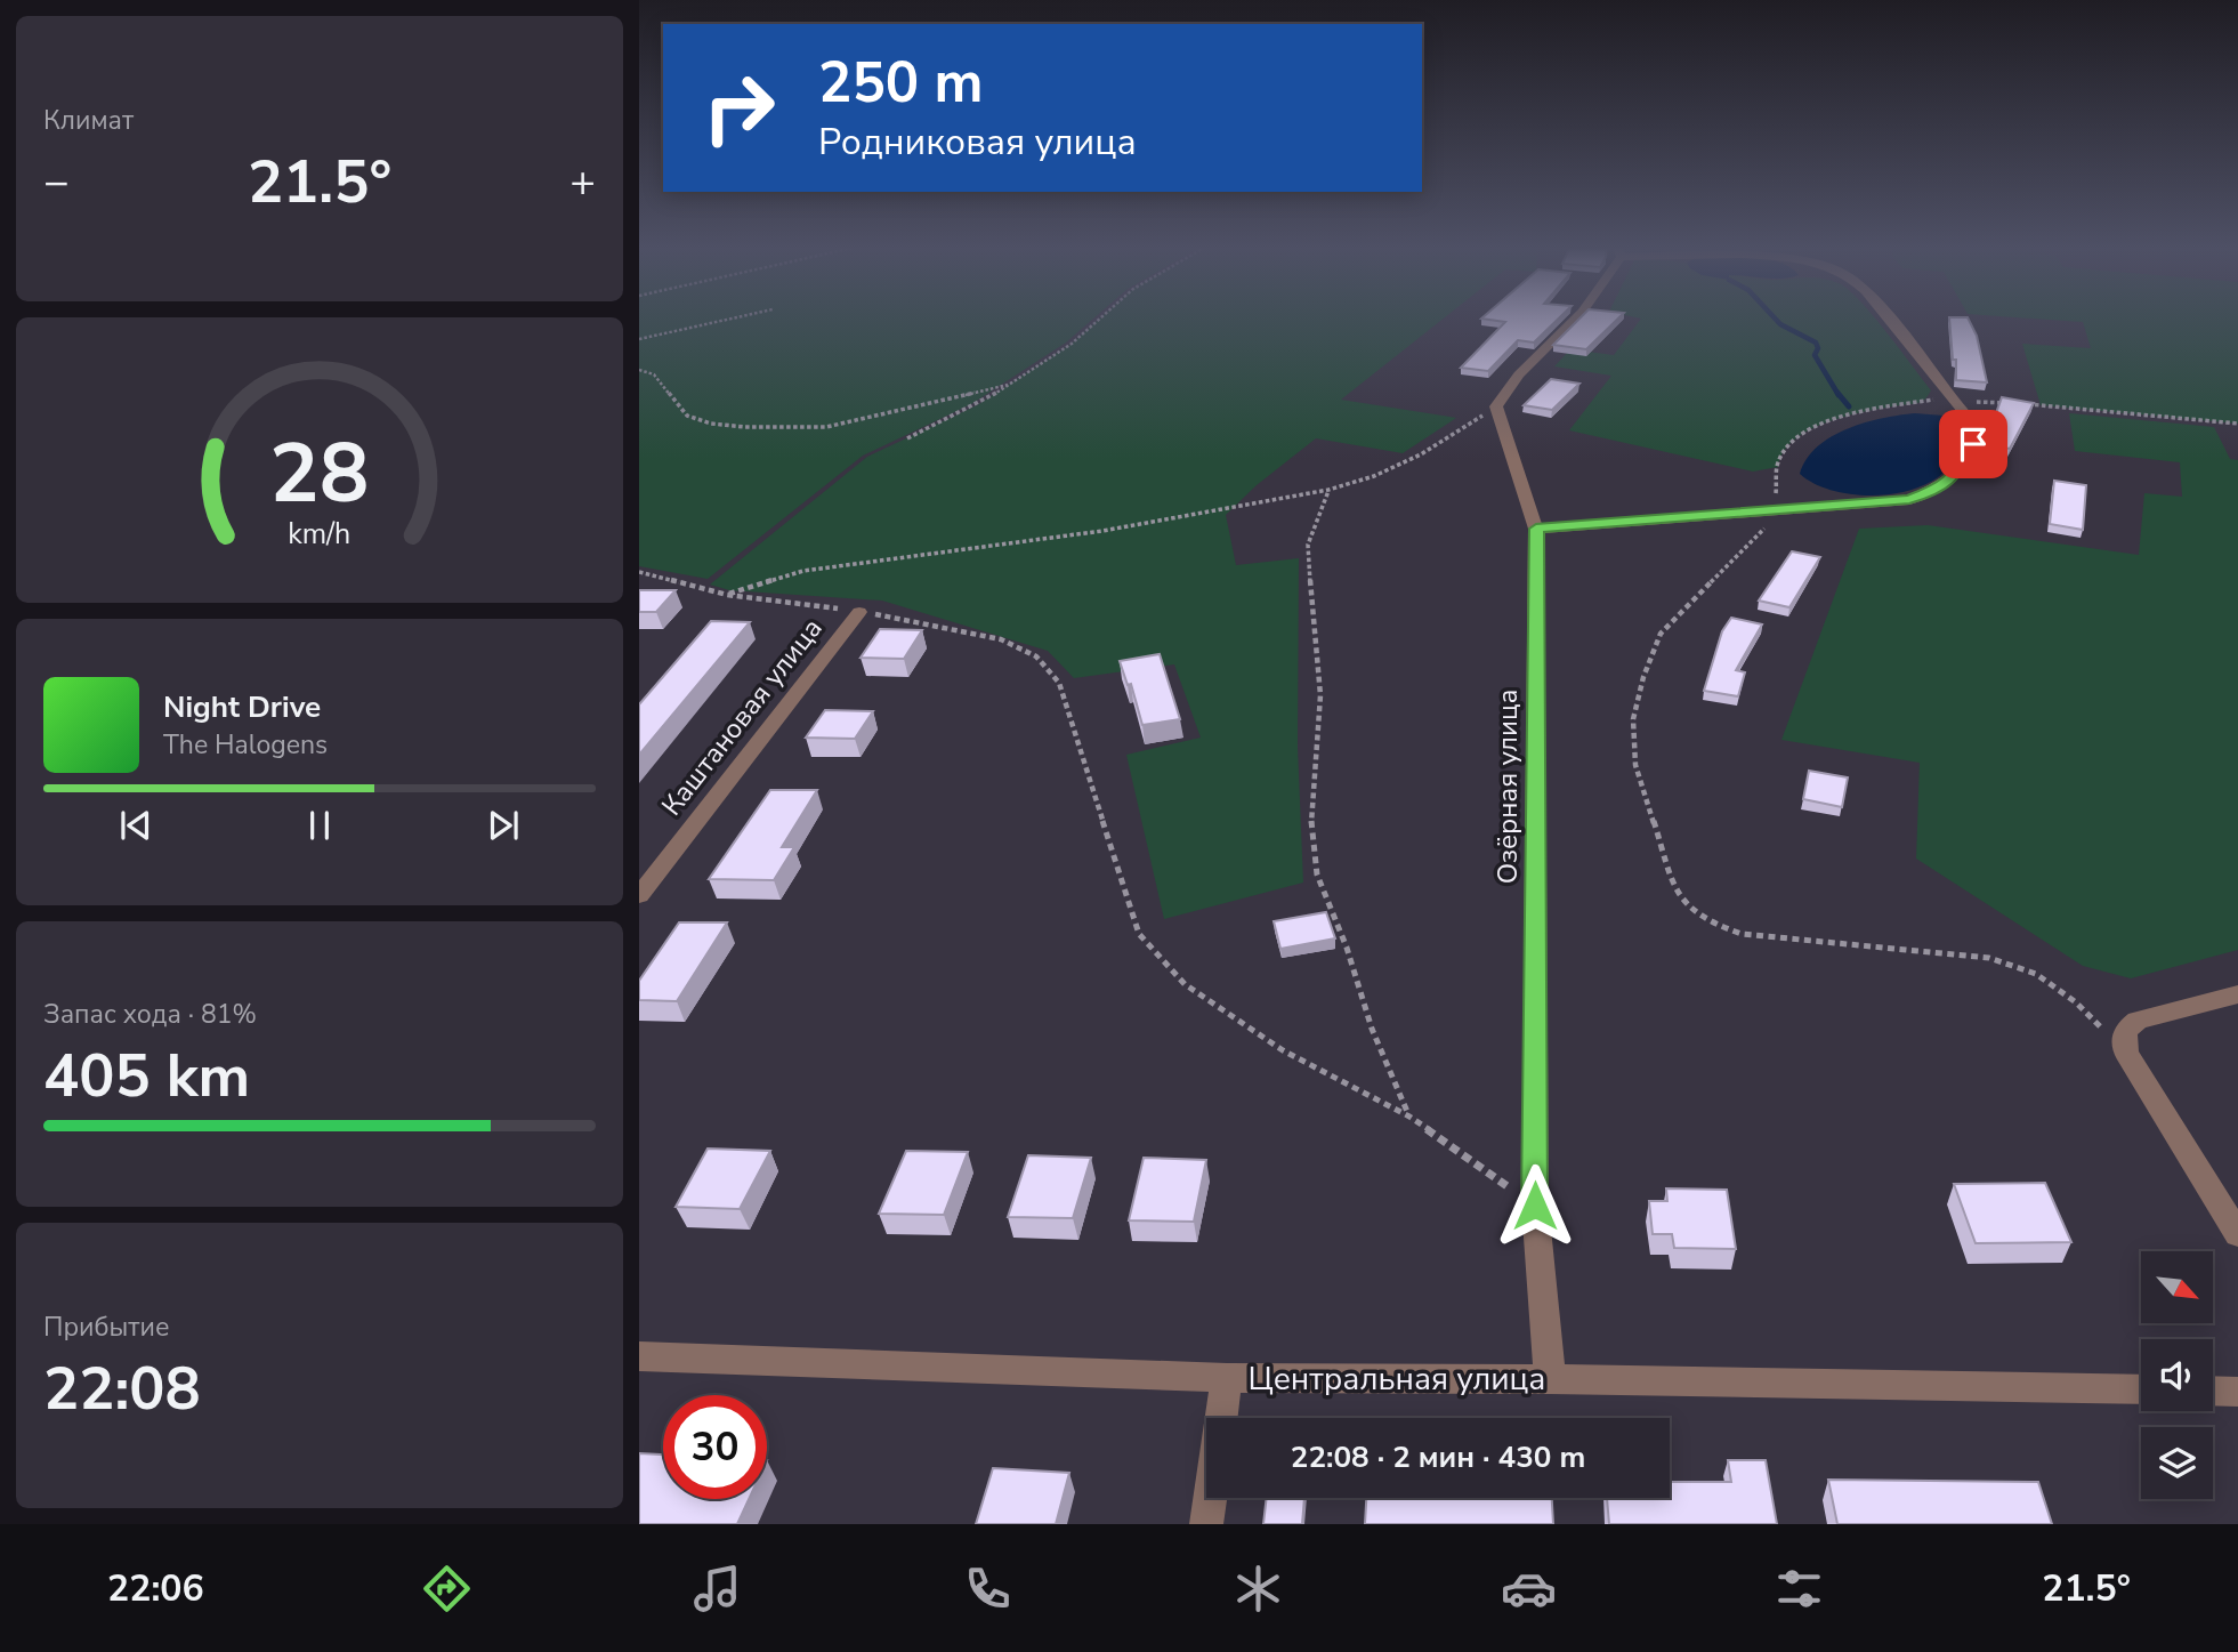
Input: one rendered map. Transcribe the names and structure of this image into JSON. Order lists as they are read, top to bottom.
{
  "streets": {
    "street": ["Каштановая улица", "Озёрная улица", "Центральная улица"]
  },
  "crossings": [
    ["Озёрная улица", "Центральная улица"]
  ],
  "north": "bottom right",
  "page": {
    "tile": [
      "Климат",
      ["Запас хода · 81%", "405 km"],
      ["Прибытие", "22:08"]
    ],
    "turn": ["250 m", "Родниковая улица"],
    "heat": ["−", "21.5°", "+"],
    "song": ["Night Drive", "The Halogens"],
    "limit": "30",
    "trip": "22:08 · 2 мин · 430 m",
    "tabs": ["22:06", "21.5°"],
    "gauge": ["28", "km/h"]
  }
}
